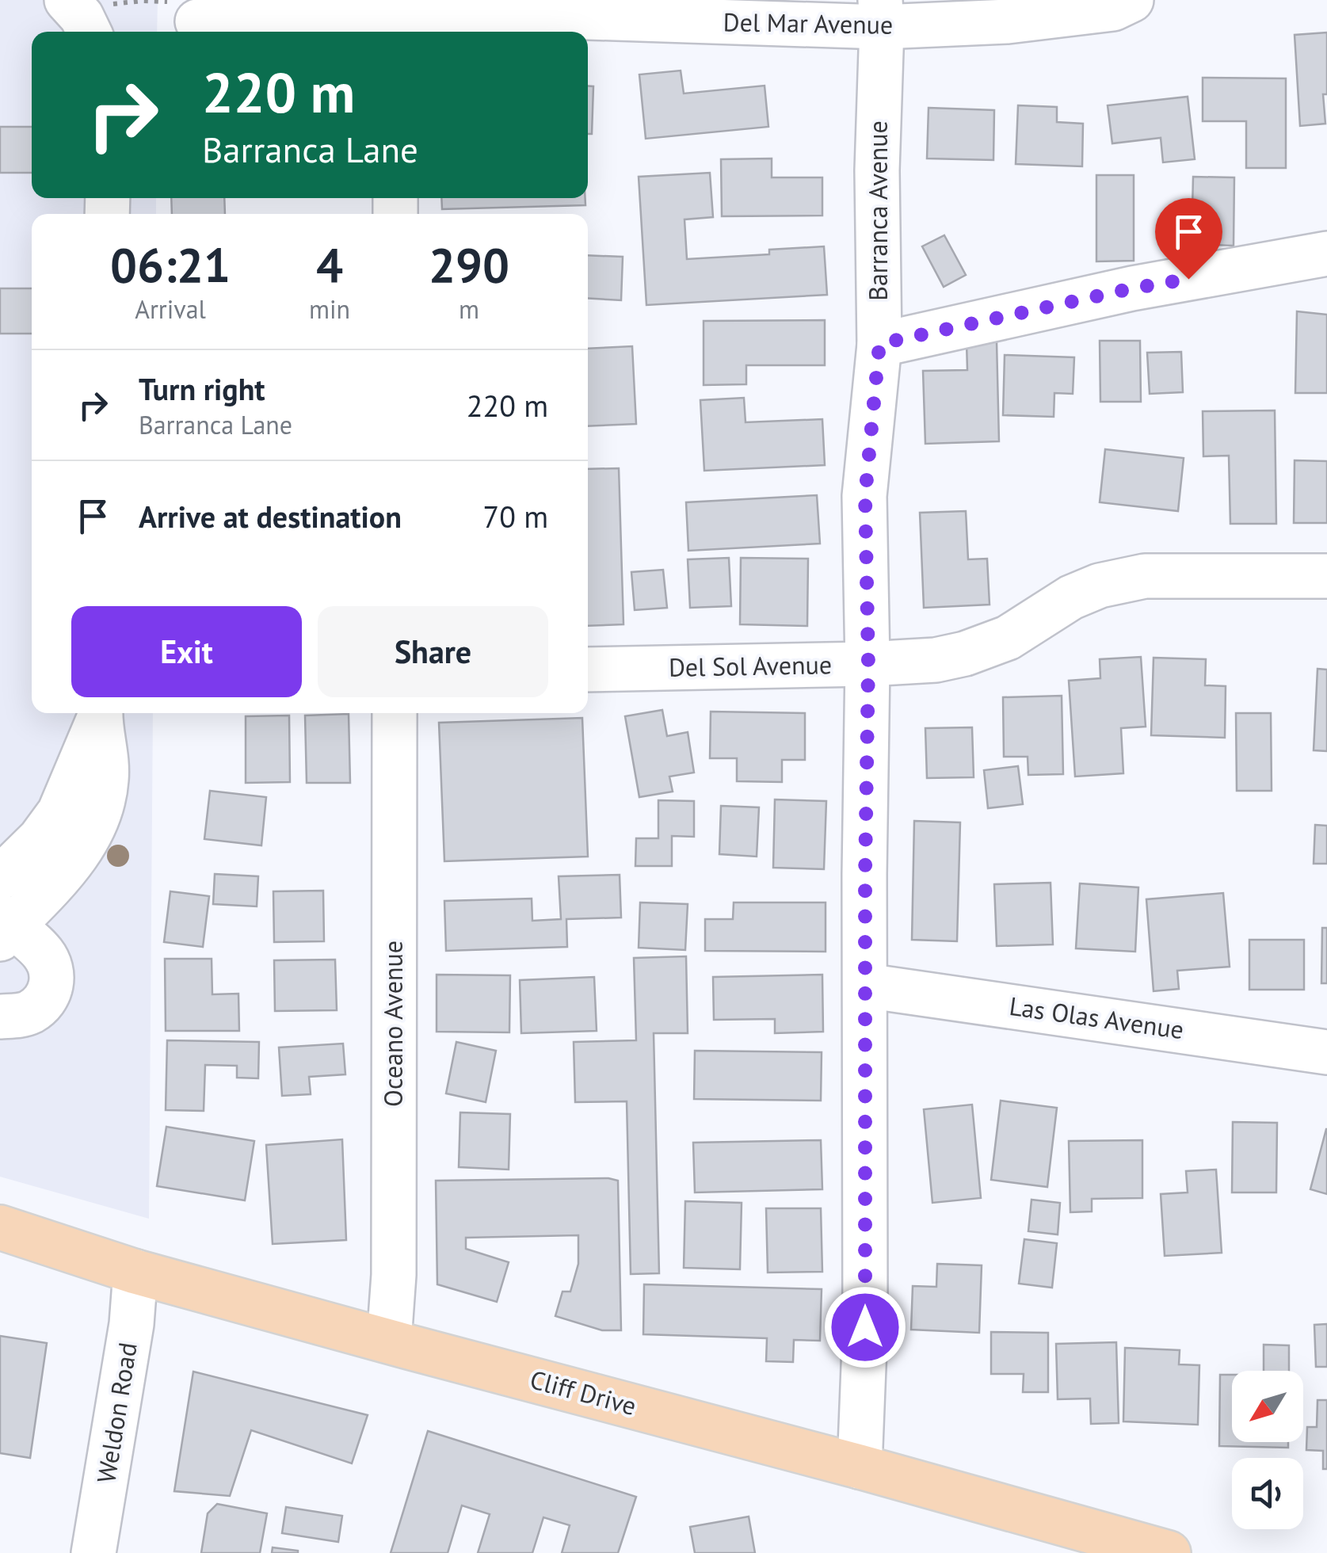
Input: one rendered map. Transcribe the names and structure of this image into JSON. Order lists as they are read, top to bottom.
{
  "streets": {
    "main road": ["Cliff Drive"],
    "street": [
      "Del Mar Avenue",
      "Barranca Avenue",
      "Del Sol Avenue",
      "Las Olas Avenue",
      "Oceano Avenue",
      "Weldon Road"
    ]
  },
  "crossings": [
    ["Del Mar Avenue", "Barranca Avenue"],
    ["Barranca Avenue", "Del Sol Avenue"],
    ["Barranca Avenue", "Las Olas Avenue"],
    ["Barranca Avenue", "Cliff Drive"],
    ["Oceano Avenue", "Cliff Drive"],
    ["Cliff Drive", "Weldon Road"]
  ],
  "north": "bottom left",
  "page": {
    "turn": ["220 m", "Barranca Lane"],
    "eta": [
      "06:21",
      "Arrival",
      "4",
      "min",
      "290",
      "m"
    ],
    "list": [
      {
        "name": "Turn right",
        "note": "Barranca Lane",
        "value": "220 m"
      },
      {
        "name": "Arrive at destination",
        "value": "70 m"
      }
    ],
    "buttons": ["Exit", "Share"]
  }
}
